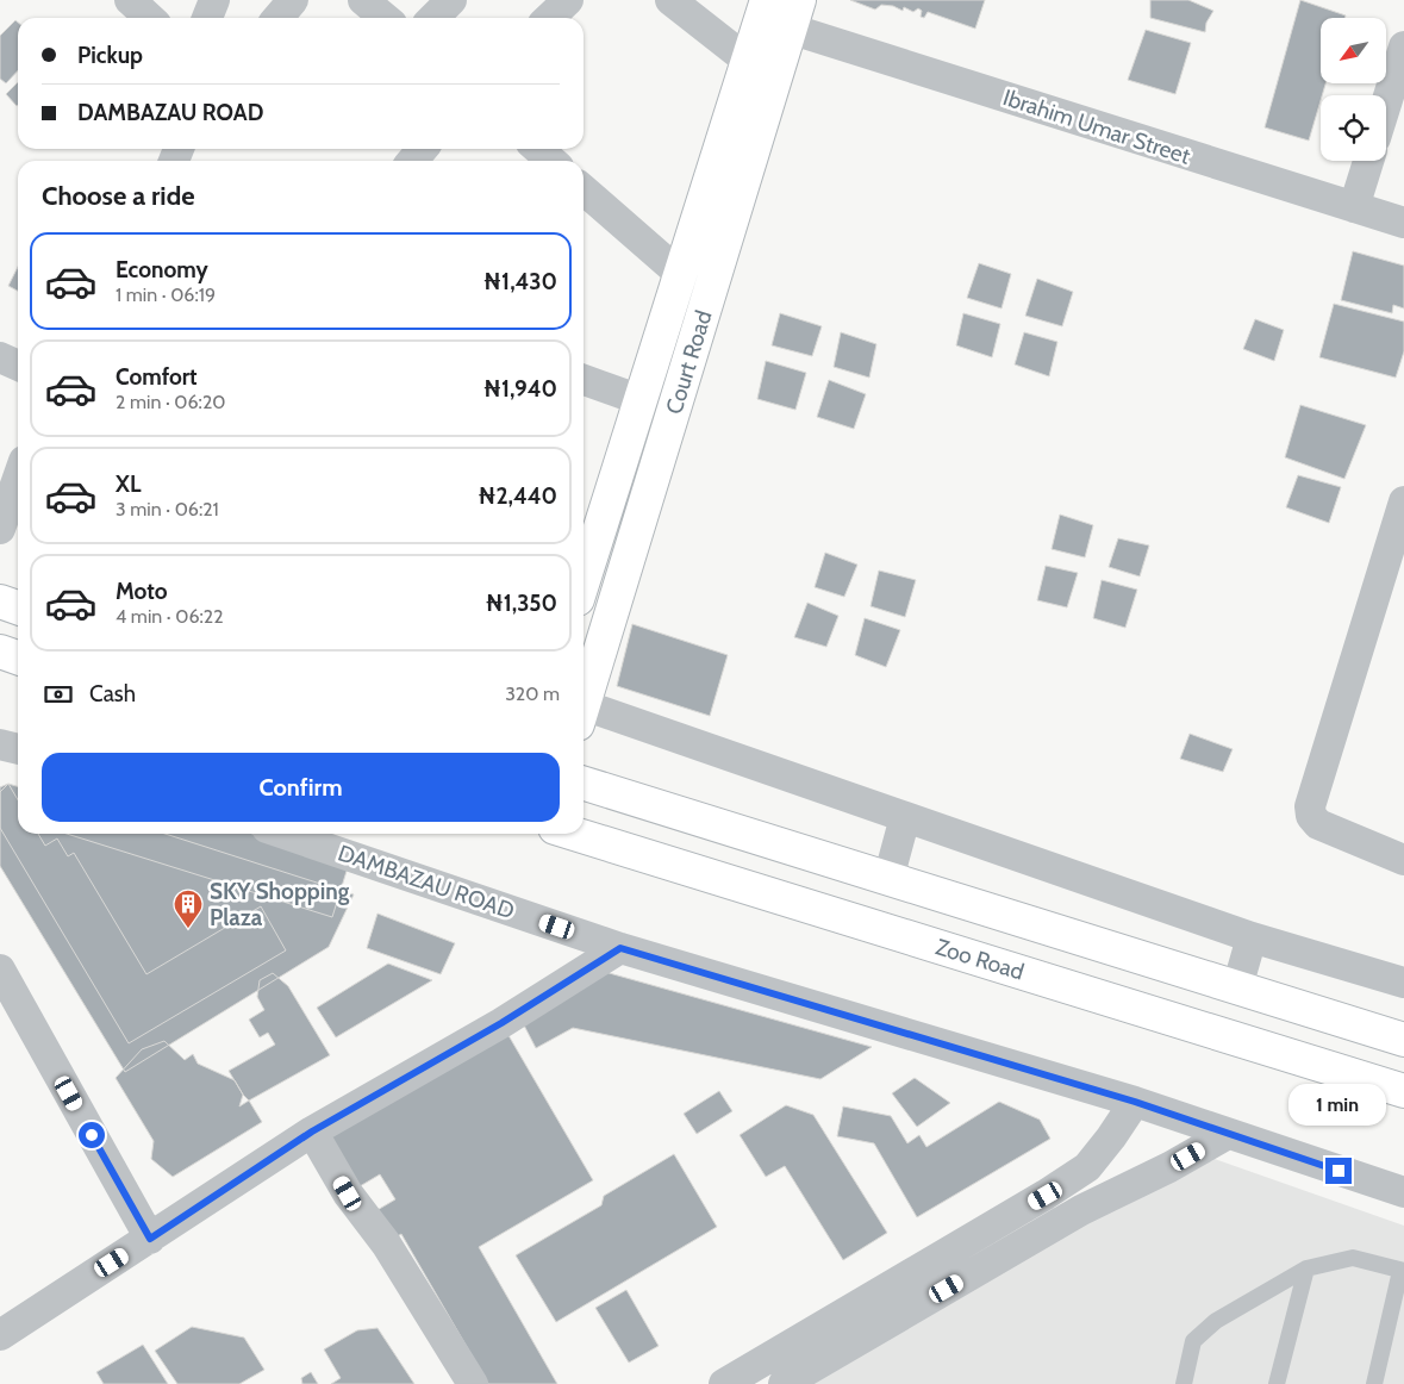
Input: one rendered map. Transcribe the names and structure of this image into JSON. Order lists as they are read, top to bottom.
{
  "streets": {
    "main road": ["Court Road", "Zoo Road"],
    "street": ["Ibrahim Umar Street", "DAMBAZAU ROAD"]
  },
  "crossings": [
    ["Ibrahim Umar Street", "Court Road"]
  ],
  "places": {
    "building": ["SKY Shopping Plaza"]
  },
  "north": "bottom left",
  "page": {
    "banner": ["Pickup", "DAMBAZAU ROAD"],
    "heading": "Choose a ride",
    "list": [
      {
        "name": "Economy",
        "note": "1 min · 06:19",
        "value": "₦1,430"
      },
      {
        "name": "Comfort",
        "note": "2 min · 06:20",
        "value": "₦1,940"
      },
      {
        "name": "XL",
        "note": "3 min · 06:21",
        "value": "₦2,440"
      },
      {
        "name": "Moto",
        "note": "4 min · 06:22",
        "value": "₦1,350"
      }
    ],
    "pay": ["Cash", "320 m"],
    "buttons": "Confirm",
    "bubble": "1 min"
  }
}
